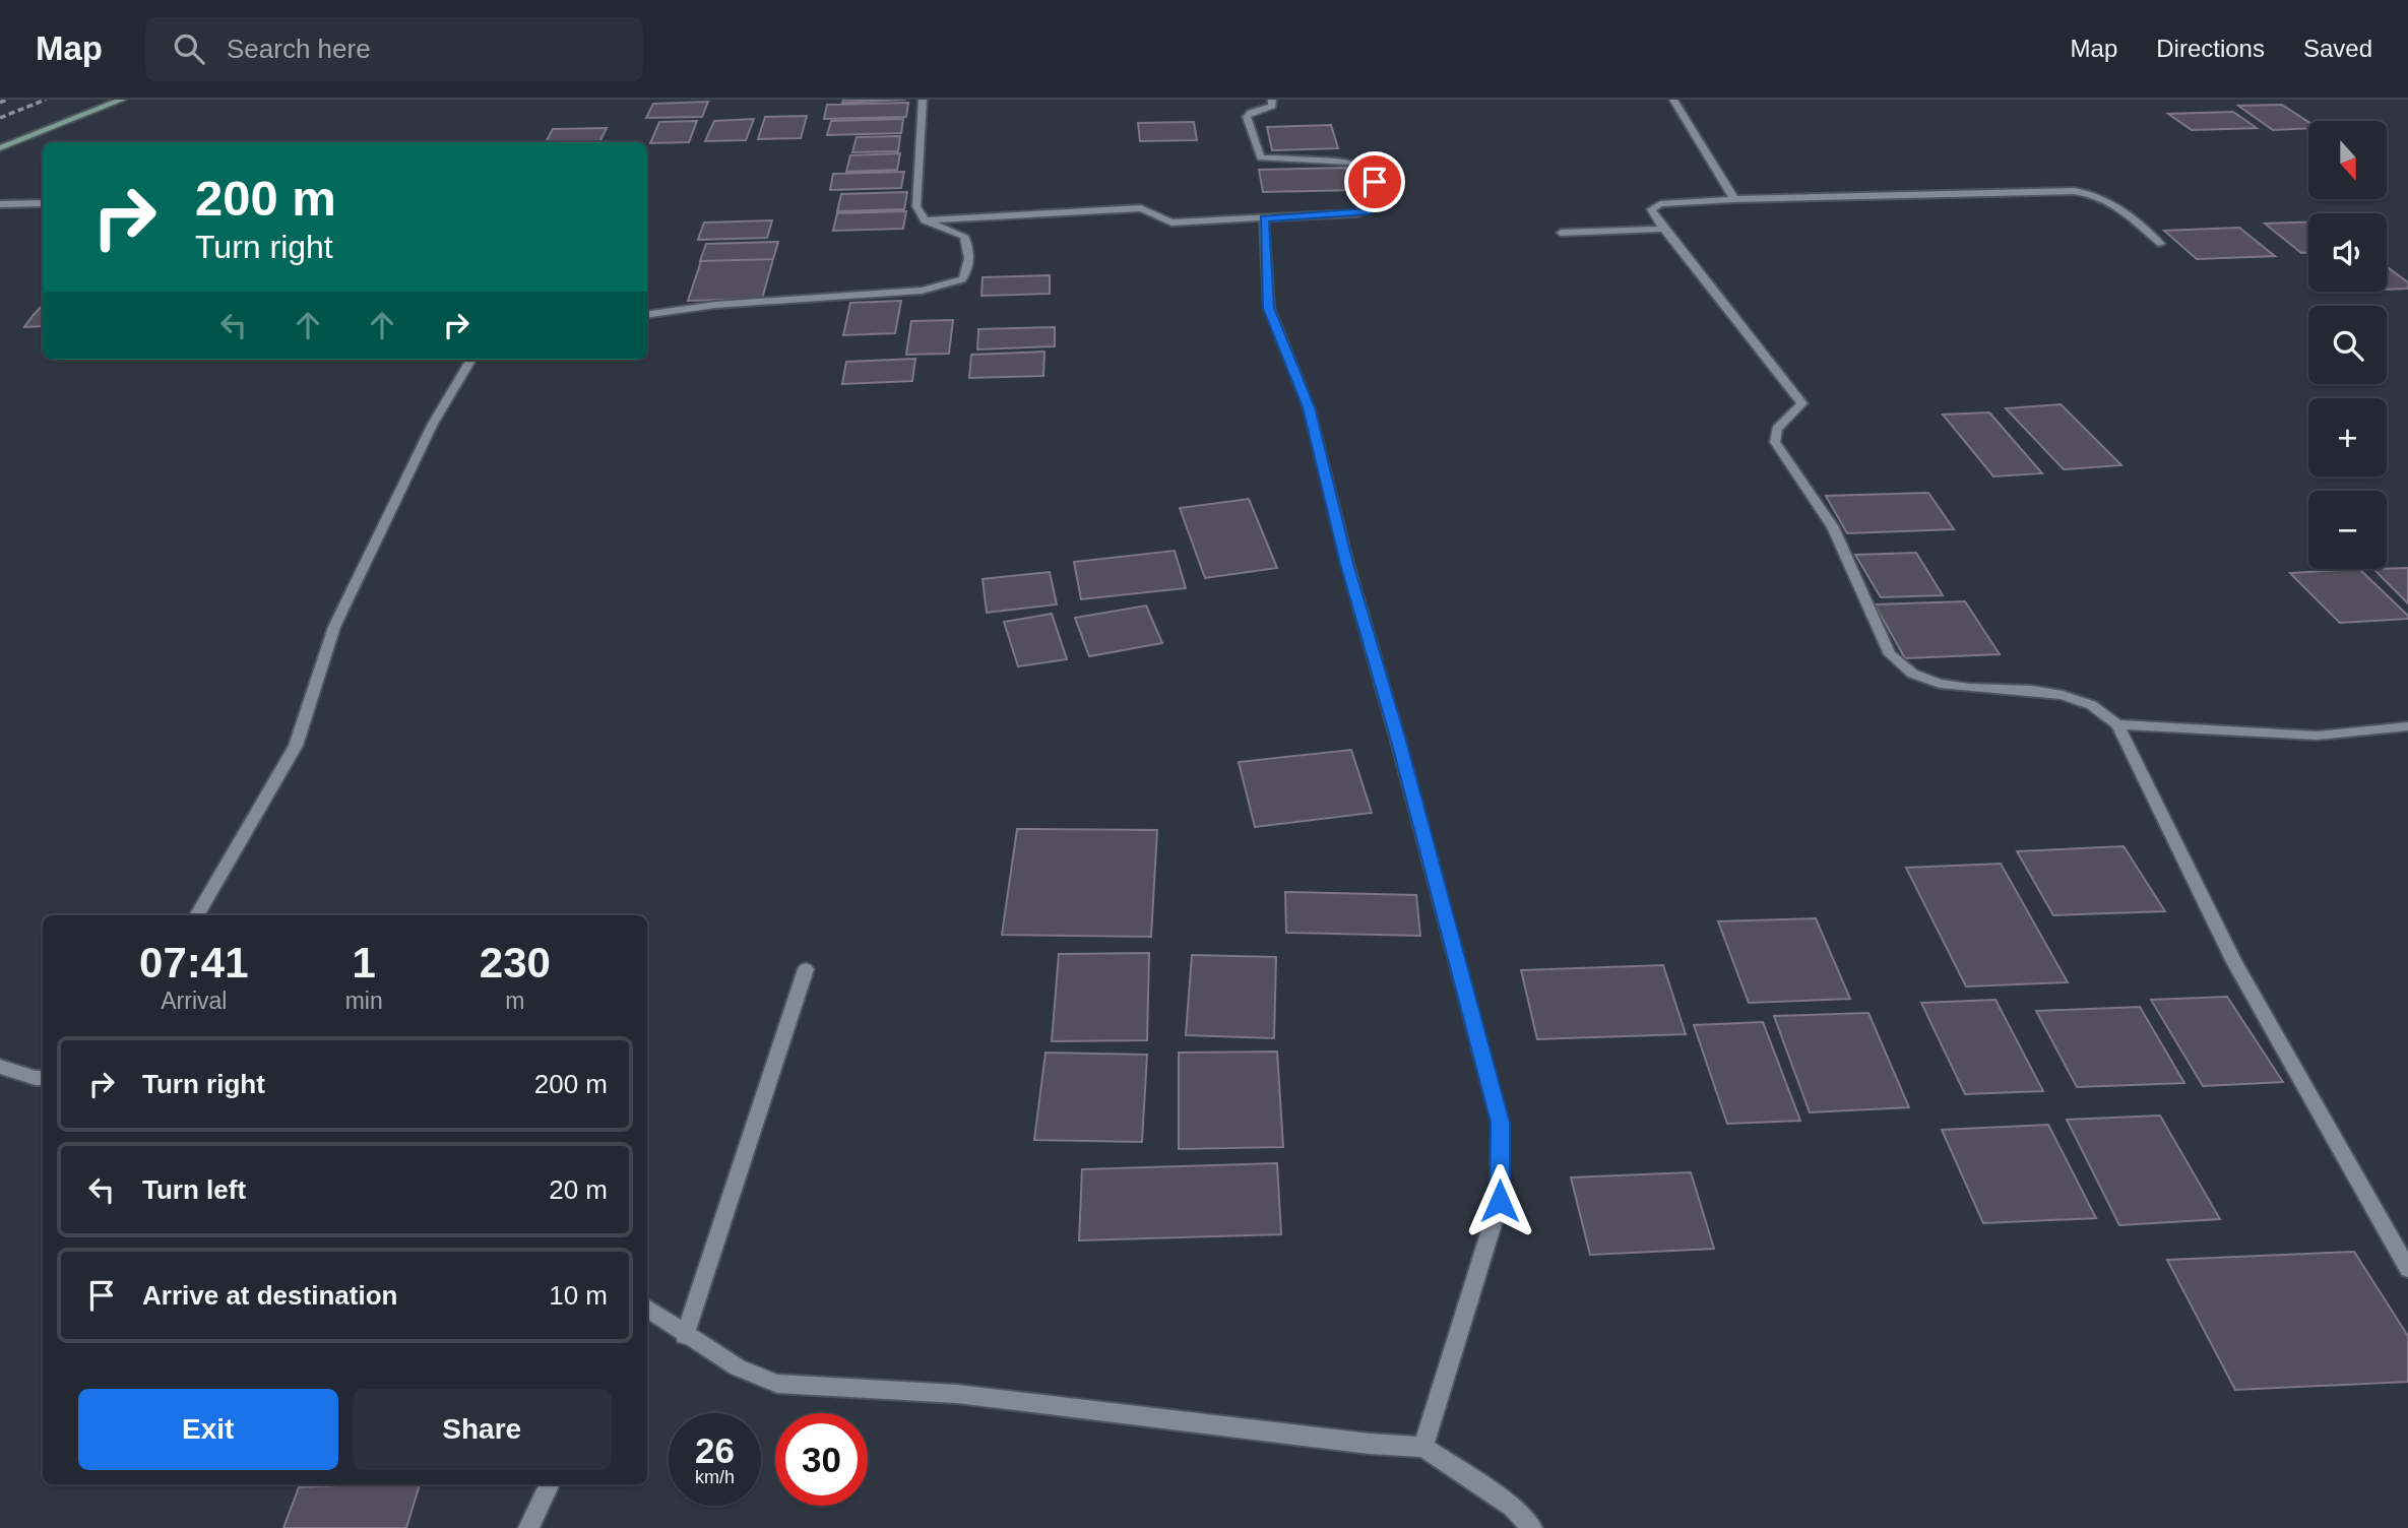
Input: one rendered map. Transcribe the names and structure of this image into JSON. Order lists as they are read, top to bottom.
{
  "north": "bottom",
  "page": {
    "header": "Map",
    "search": "Search here",
    "nav": ["Map", "Directions", "Saved"],
    "map_buttons": ["+", "−"],
    "turn": ["200 m", "Turn right"],
    "eta": [
      "07:41",
      "Arrival",
      "1",
      "min",
      "230",
      "m"
    ],
    "list": [
      {
        "name": "Turn right",
        "value": "200 m"
      },
      {
        "name": "Turn left",
        "value": "20 m"
      },
      {
        "name": "Arrive at destination",
        "value": "10 m"
      }
    ],
    "buttons": ["Exit", "Share"],
    "speed": "26 km/h",
    "limit": "30"
  }
}
